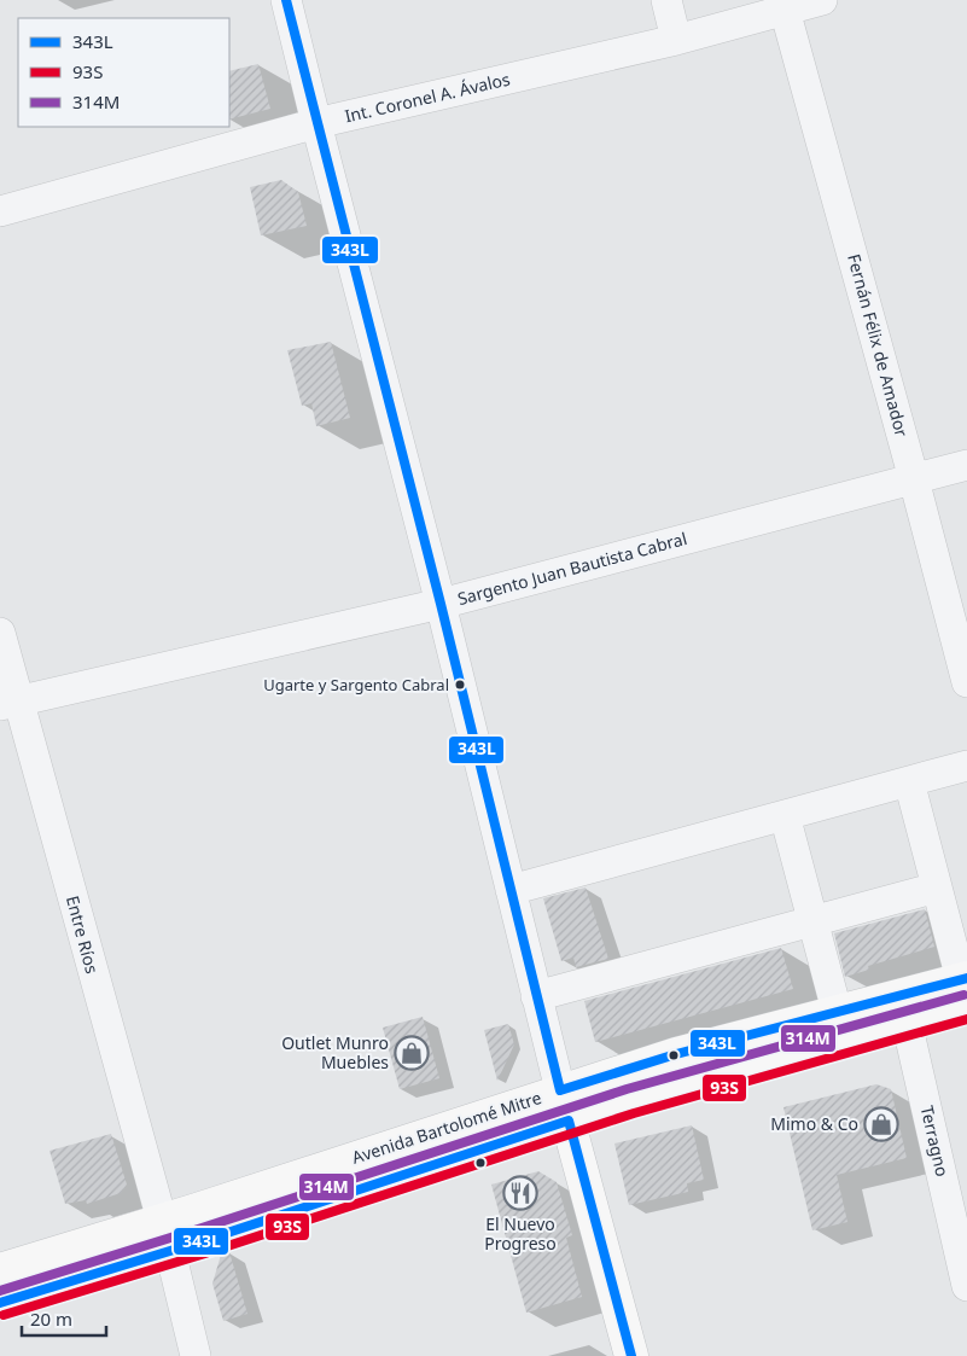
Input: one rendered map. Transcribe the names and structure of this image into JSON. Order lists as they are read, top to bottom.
{
  "streets": {
    "main road": ["Avenida Bartolomé Mitre"],
    "street": [
      "Int. Coronel A. Ávalos",
      "Fernán Félix de Amador",
      "Sargento Juan Bautista Cabral",
      "Entre Ríos",
      "Terragno"
    ]
  },
  "crossings": [
    ["Int. Coronel A. Ávalos", "Fernán Félix de Amador"],
    ["Fernán Félix de Amador", "Sargento Juan Bautista Cabral"],
    ["Sargento Juan Bautista Cabral", "Entre Ríos"],
    ["Entre Ríos", "Avenida Bartolomé Mitre"],
    ["Avenida Bartolomé Mitre", "Terragno"]
  ],
  "places": {
    "other": ["Ugarte y Sargento Cabral"],
    "shop": ["Outlet Munro Muebles", "Mimo & Co"],
    "restaurant": ["El Nuevo Progreso"]
  },
  "lines": ["transit line 343L", "transit line 314M", "transit line 93S"],
  "legend": ["343L", "93S", "314M"],
  "scale_bar": "20 m"
}
